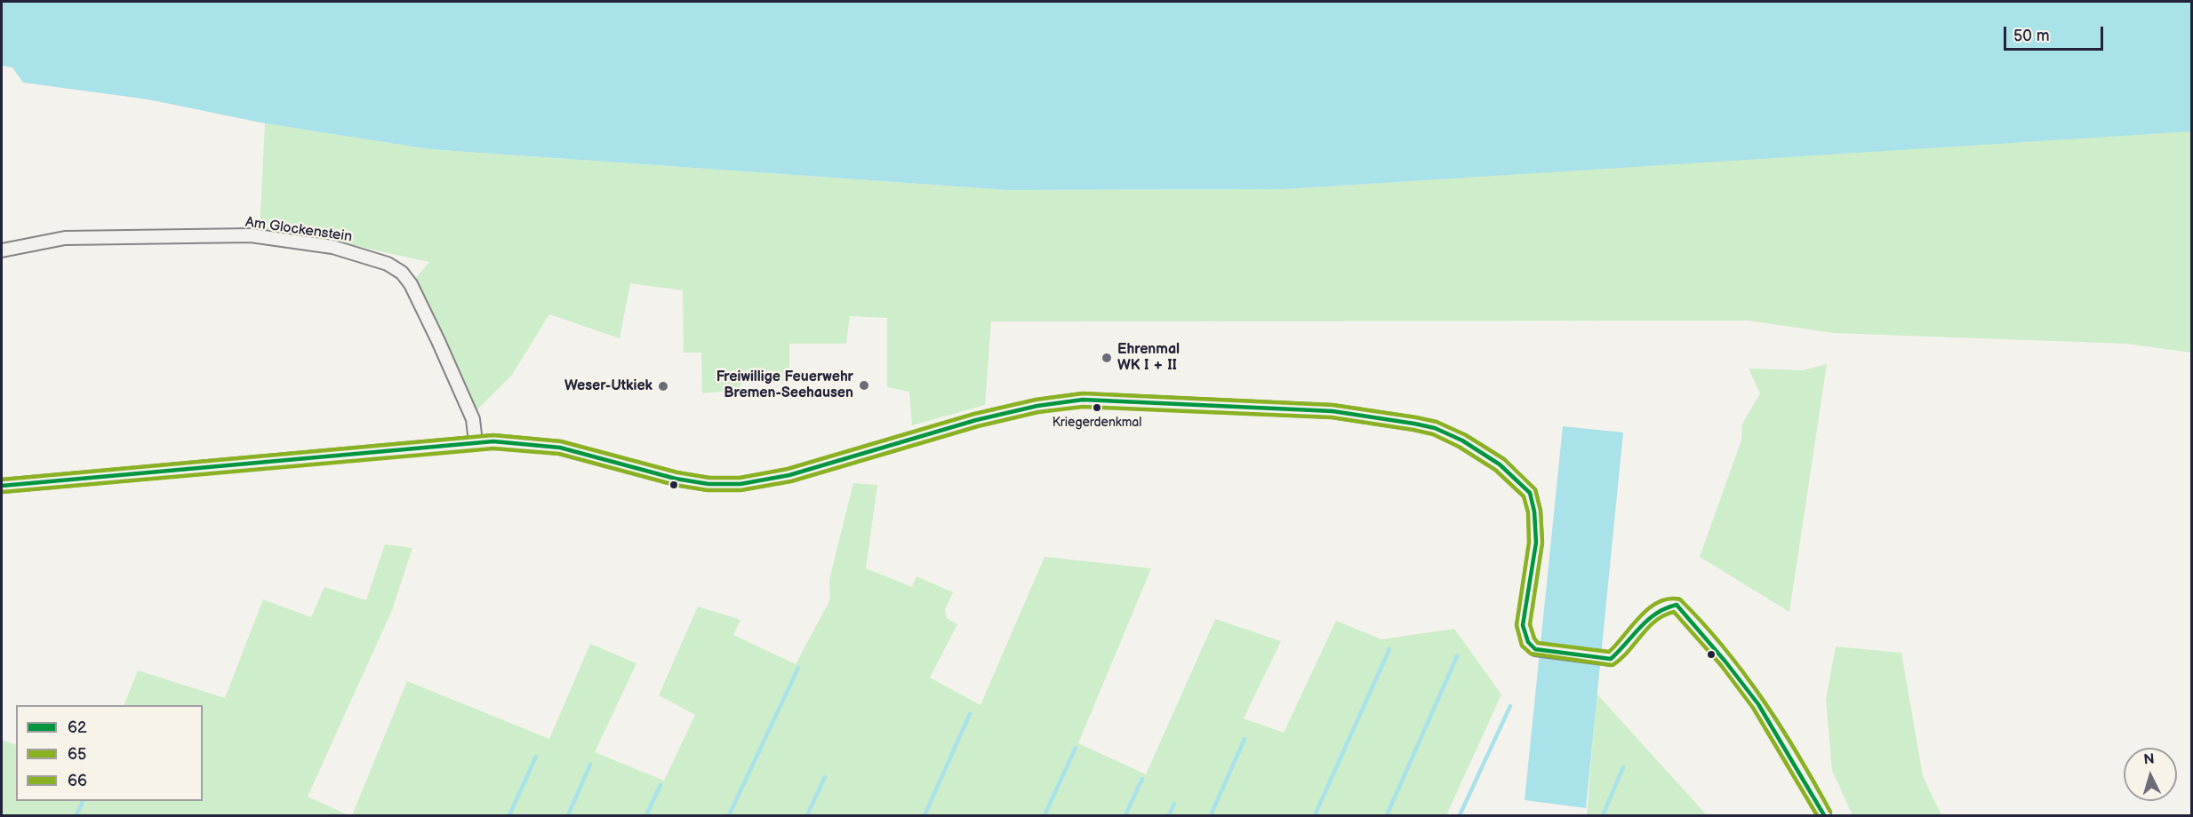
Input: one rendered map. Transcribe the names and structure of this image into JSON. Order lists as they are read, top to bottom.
{
  "streets": {
    "street": ["Am Glockenstein"]
  },
  "places": [
    "Ehrenmal WK I + II",
    "Freiwillige Feuerwehr Bremen-Seehausen",
    "Weser-Utkiek",
    "Kriegerdenkmal"
  ],
  "lines": ["transit line 66", "transit line 62", "transit line 65"],
  "legend": ["62", "65", "66"],
  "scale_bar": "50 m",
  "north": "top"
}
